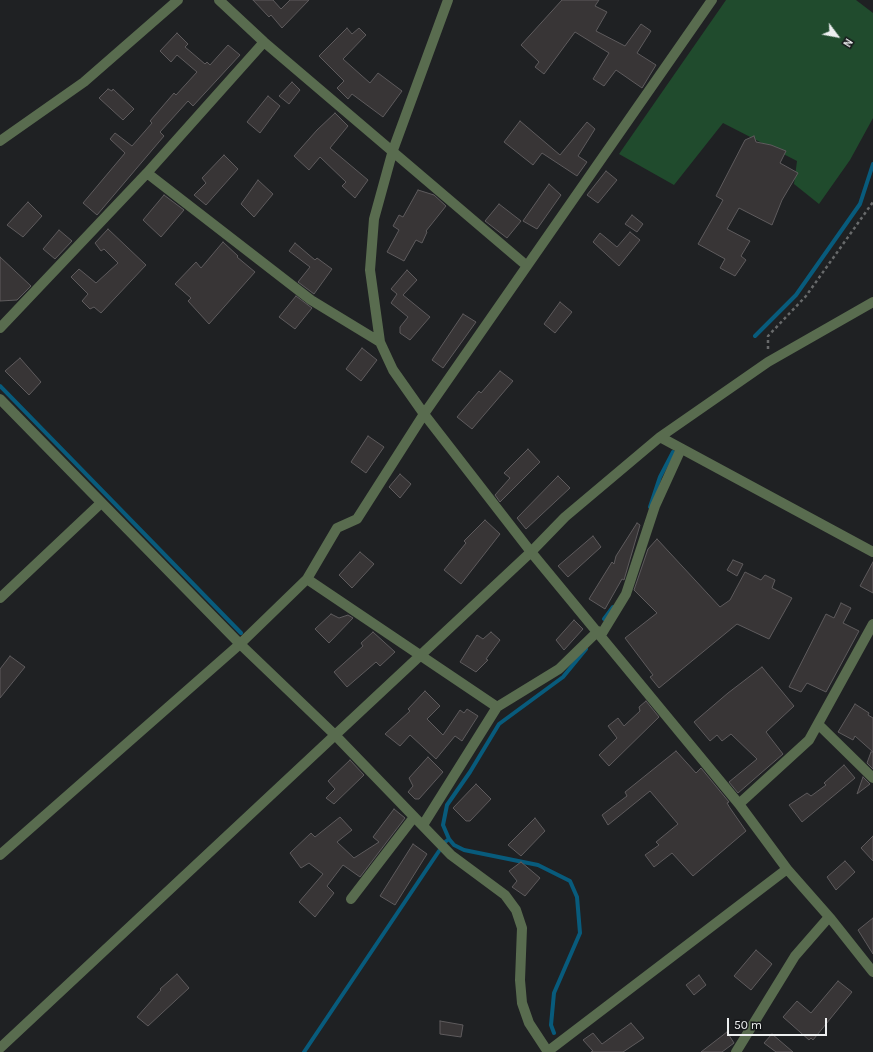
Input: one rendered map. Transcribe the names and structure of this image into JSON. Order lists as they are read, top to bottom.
{
  "scale_bar": "50 m",
  "north": "bottom right"
}
